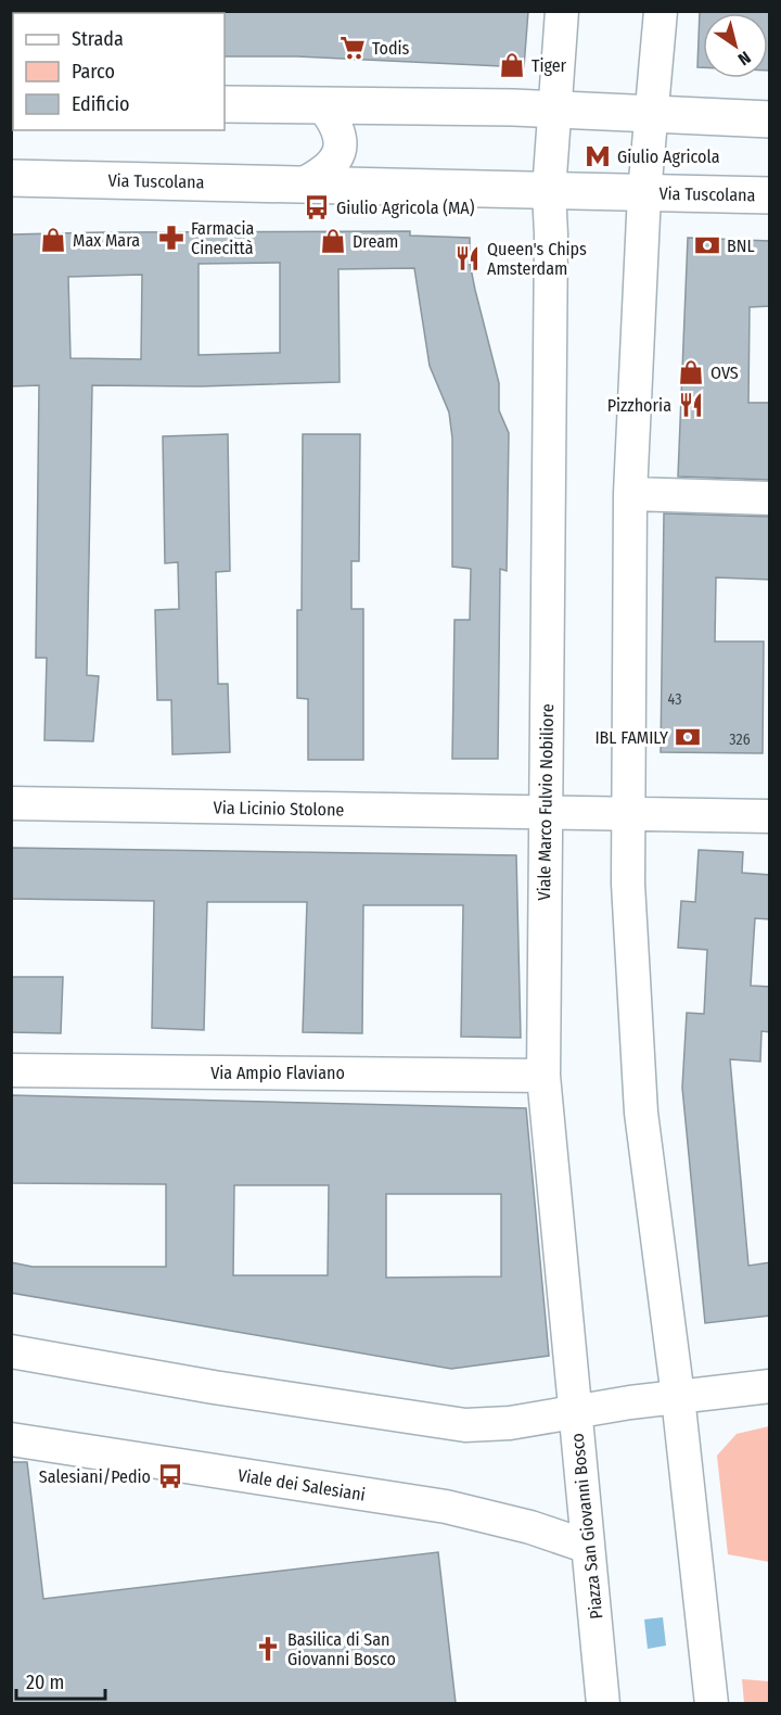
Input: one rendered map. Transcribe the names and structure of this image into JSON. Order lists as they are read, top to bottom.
{
  "streets": {
    "main road": ["Via Tuscolana"],
    "street": [
      "Viale Marco Fulvio Nobiliore",
      "Via Licinio Stolone",
      "Via Ampio Flaviano",
      "Viale dei Salesiani",
      "Piazza San Giovanni Bosco"
    ]
  },
  "crossings": [
    ["Via Tuscolana", "Viale Marco Fulvio Nobiliore"],
    ["Viale Marco Fulvio Nobiliore", "Via Licinio Stolone"],
    ["Viale Marco Fulvio Nobiliore", "Via Ampio Flaviano"],
    ["Viale Marco Fulvio Nobiliore", "Piazza San Giovanni Bosco"],
    ["Viale dei Salesiani", "Piazza San Giovanni Bosco"]
  ],
  "places": {
    "supermarket": ["Todis"],
    "shop": [
      "Tiger",
      "Max Mara",
      "Dream",
      "OVS"
    ],
    "metro station": ["Giulio Agricola"],
    "bus stop": ["Giulio Agricola (MA)", "Salesiani/Pedio"],
    "pharmacy": ["Farmacia Cinecittà"],
    "bank": ["BNL", "IBL FAMILY"],
    "restaurant": ["Queen's Chips Amsterdam", "Pizzhoria"],
    "church": ["Basilica di San Giovanni Bosco"]
  },
  "house_numbers": ["43", "326"],
  "legend": ["Strada", "Parco", "Edificio"],
  "scale_bar": "20 m",
  "north": "bottom right"
}
